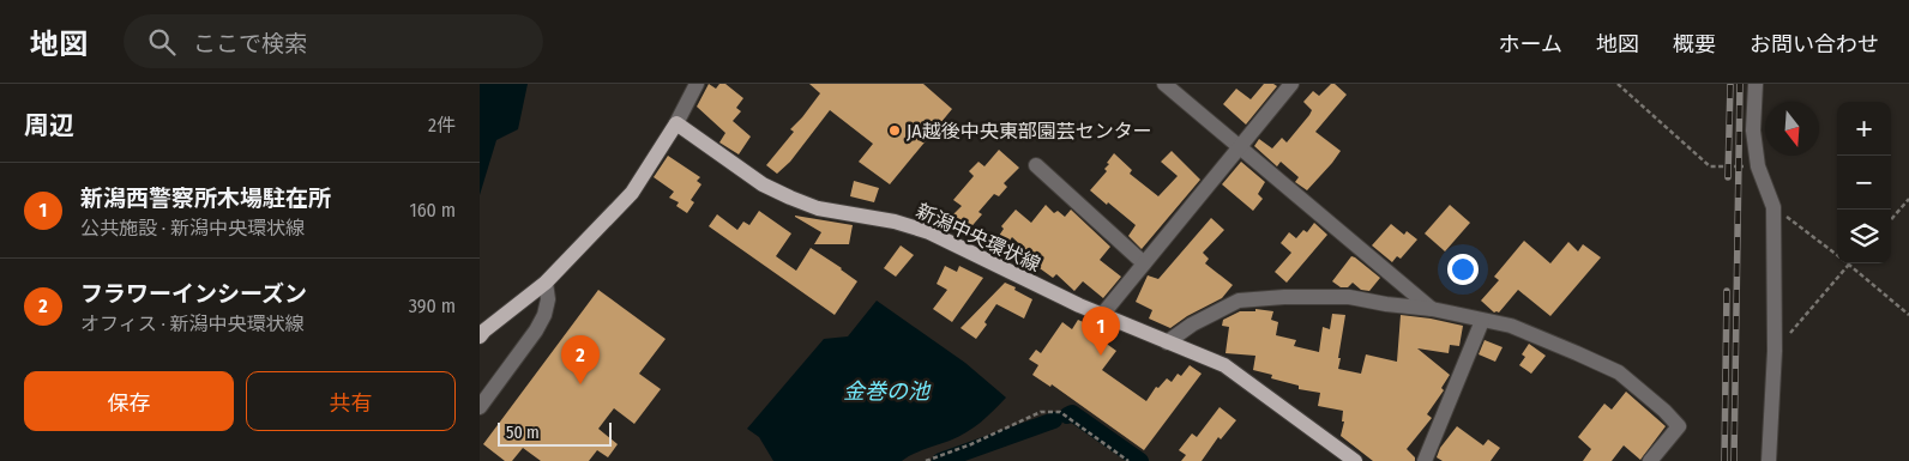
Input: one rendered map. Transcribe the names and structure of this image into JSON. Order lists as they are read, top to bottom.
{
  "streets": {
    "main road": ["新潟中央環状線"]
  },
  "water": ["金巻の池"],
  "places": ["JA越後中央東部園芸センター"],
  "scale_bar": "50 m",
  "north": "bottom",
  "page": {
    "header": "地図",
    "search": "ここで検索",
    "nav": [
      "ホーム",
      "地図",
      "概要",
      "お問い合わせ"
    ],
    "heading": ["周辺", "2件"],
    "map_buttons": ["+", "−"],
    "list": [
      {
        "mark": "1",
        "name": "新潟西警察所木場駐在所",
        "note": "公共施設 · 新潟中央環状線",
        "value": "160 m"
      },
      {
        "mark": "2",
        "name": "フラワーインシーズン",
        "note": "オフィス · 新潟中央環状線",
        "value": "390 m"
      }
    ],
    "pins": ["1", "2"],
    "buttons": ["保存", "共有"],
    "scale": "50 m"
  }
}
